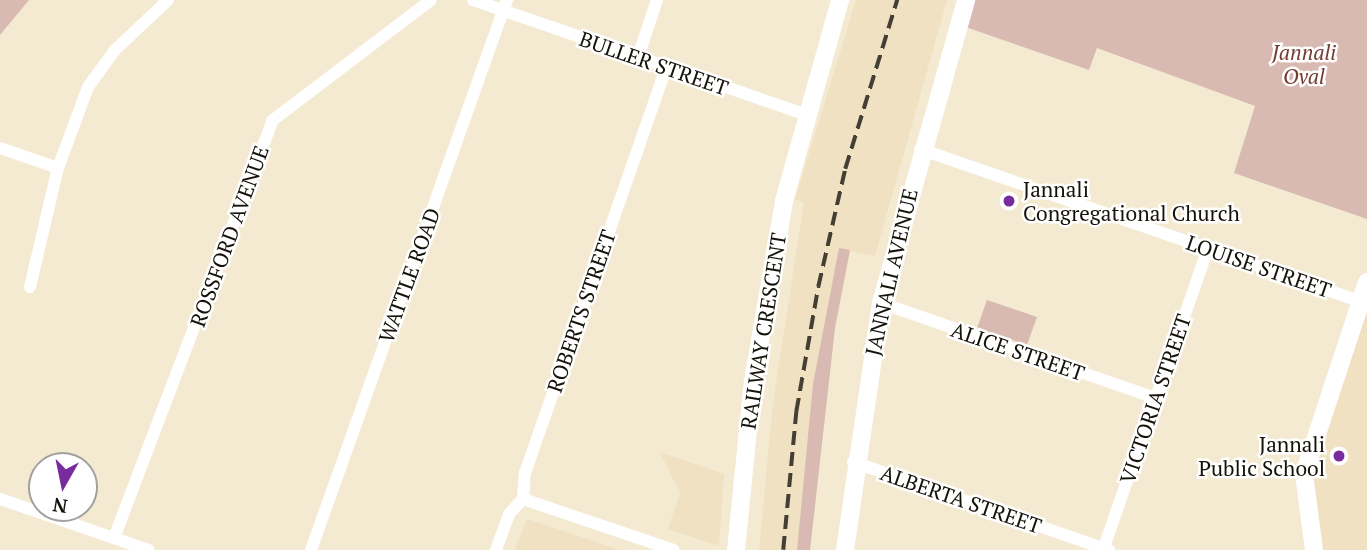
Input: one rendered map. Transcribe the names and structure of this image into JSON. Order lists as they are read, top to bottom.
{
  "streets": {
    "street": [
      "BULLER STREET",
      "ROSSFORD AVENUE",
      "LOUISE STREET",
      "JANNALI AVENUE",
      "WATTLE ROAD",
      "ROBERTS STREET",
      "RAILWAY CRESCENT",
      "ALICE STREET",
      "VICTORIA STREET",
      "ALBERTA STREET"
    ]
  },
  "crossings": [
    ["BULLER STREET", "WATTLE ROAD"],
    ["BULLER STREET", "ROBERTS STREET"],
    ["BULLER STREET", "RAILWAY CRESCENT"],
    ["LOUISE STREET", "JANNALI AVENUE"],
    ["LOUISE STREET", "VICTORIA STREET"],
    ["JANNALI AVENUE", "ALICE STREET"],
    ["JANNALI AVENUE", "ALBERTA STREET"],
    ["ALICE STREET", "VICTORIA STREET"],
    ["VICTORIA STREET", "ALBERTA STREET"]
  ],
  "parks": ["Jannali Oval"],
  "places": ["Jannali Congregational Church", "Jannali Public School"],
  "north": "bottom"
}
